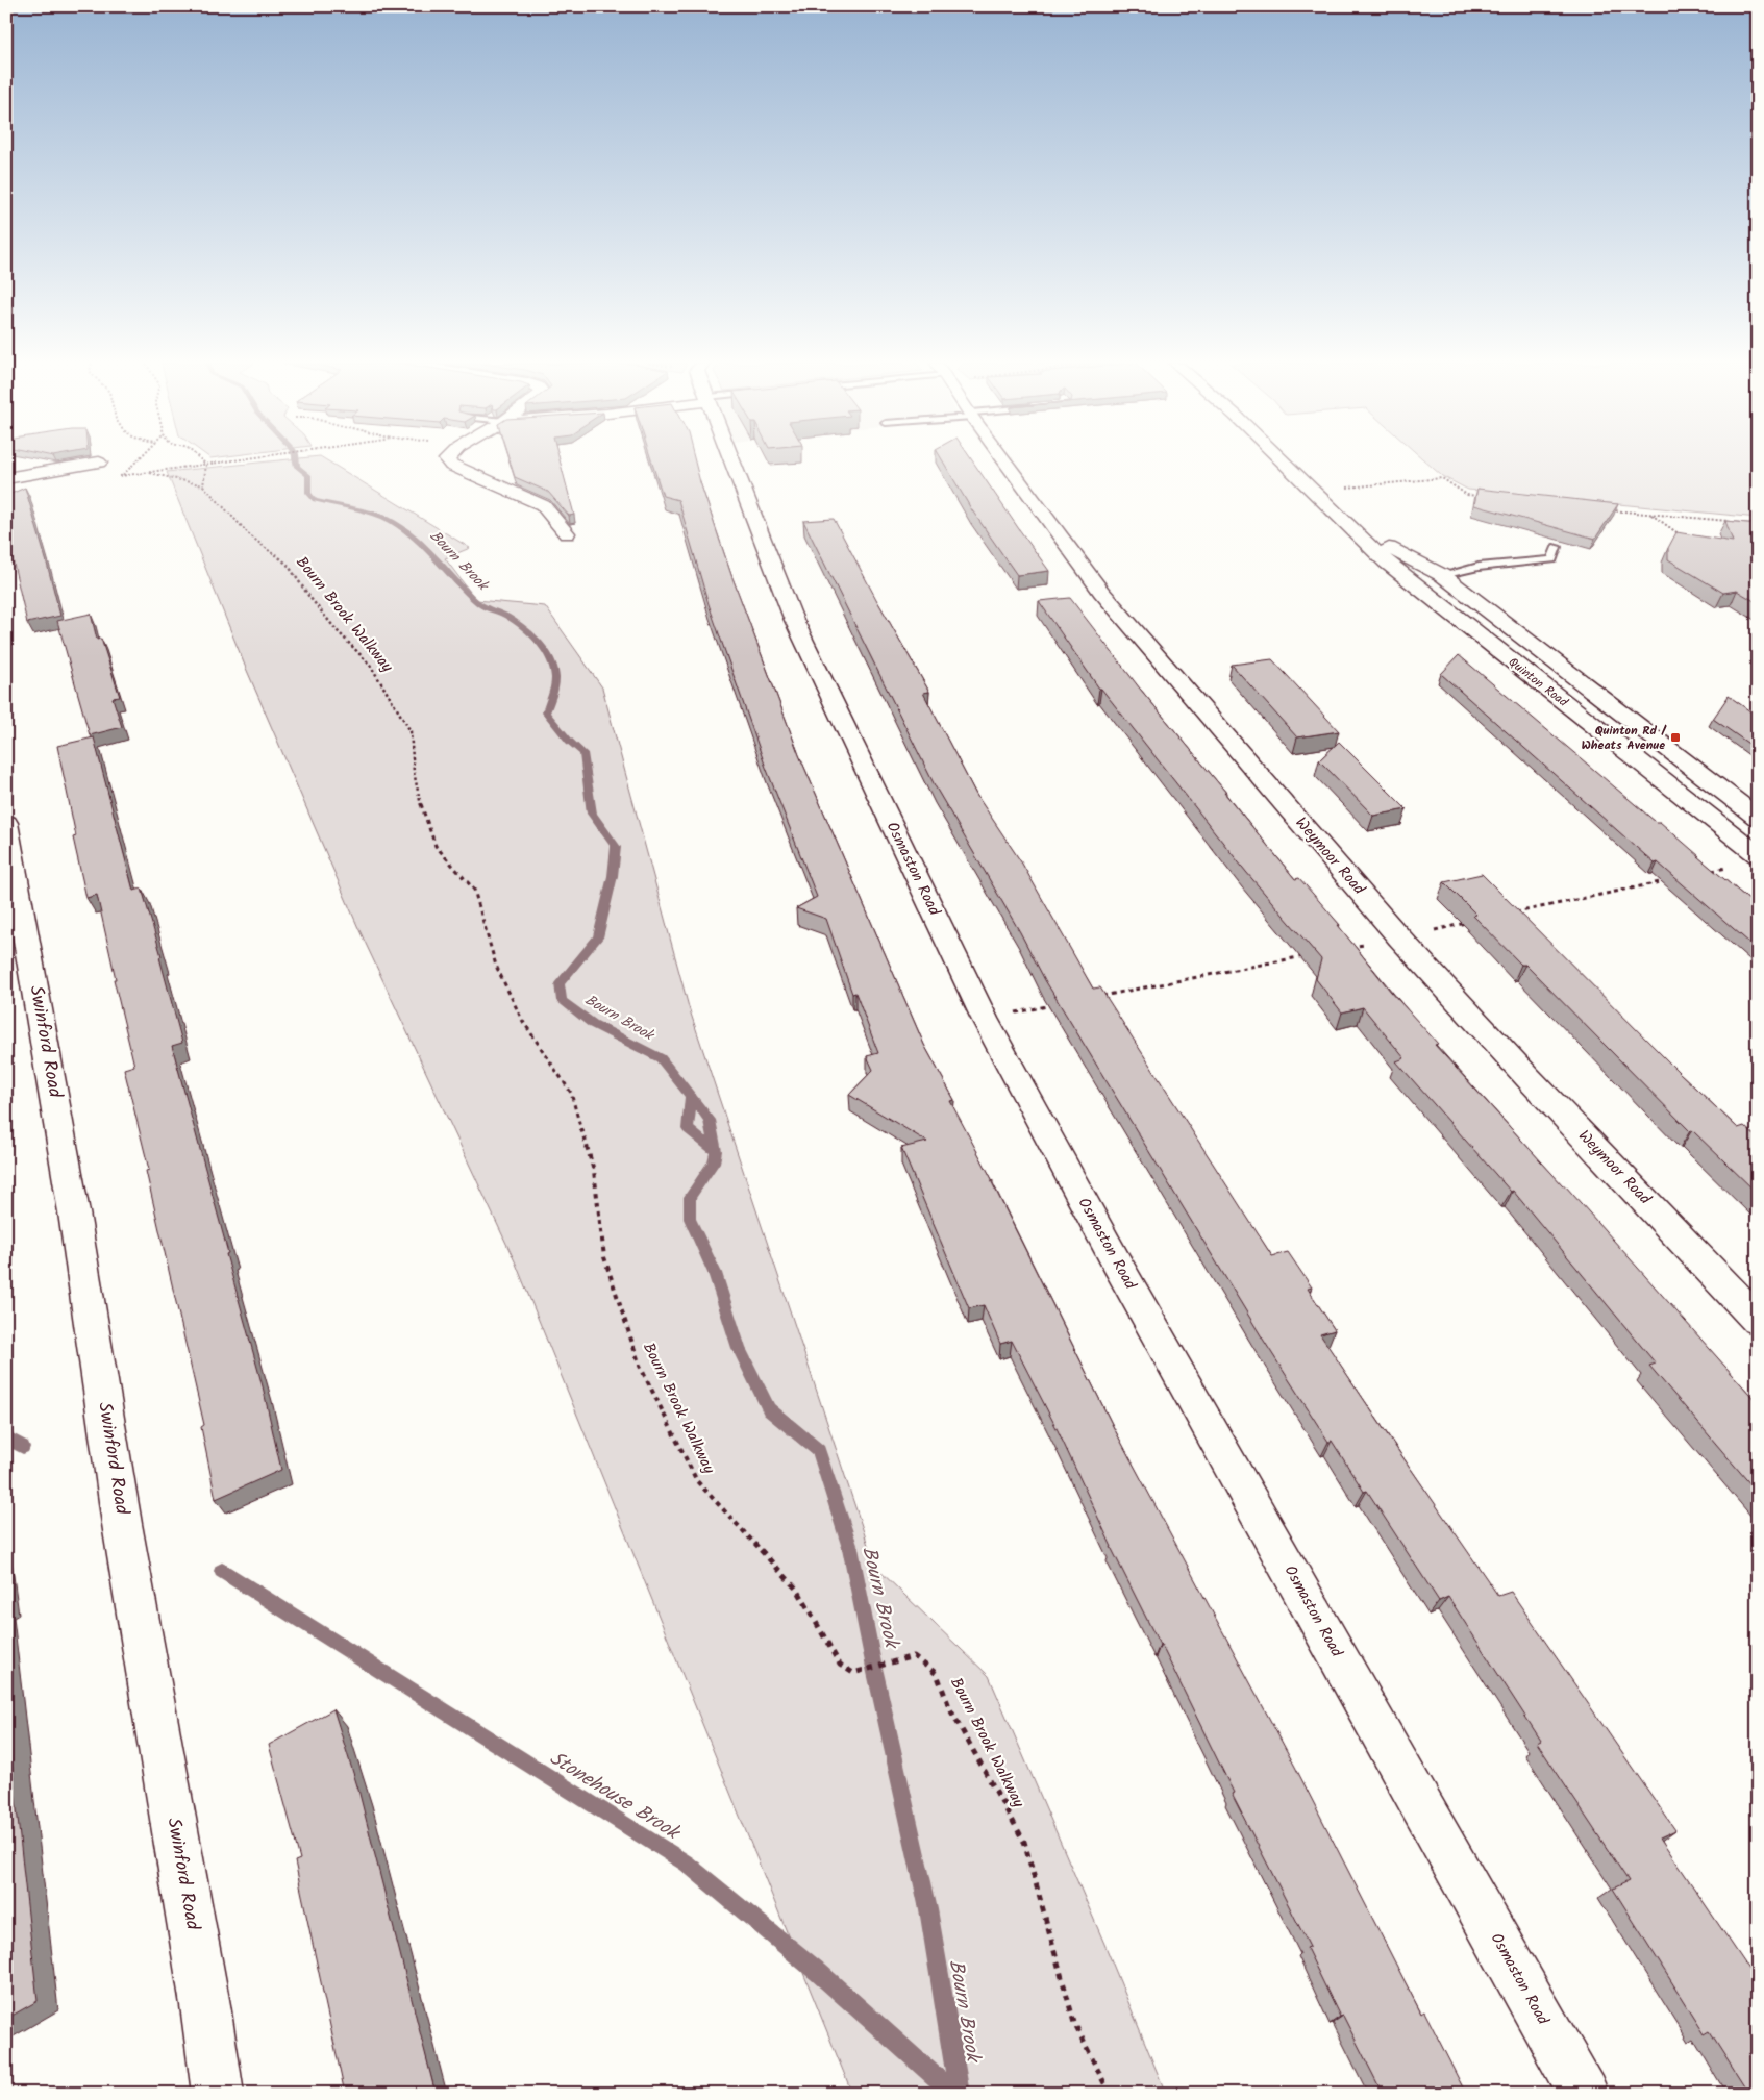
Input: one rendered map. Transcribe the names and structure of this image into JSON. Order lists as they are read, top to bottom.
{
  "streets": {
    "street": [
      "Quinton Road",
      "Weymoor Road",
      "Osmaston Road",
      "Swinford Road"
    ],
    "path": ["Bourn Brook Walkway"]
  },
  "water": ["Bourn Brook", "Stonehouse Brook"],
  "places": {
    "transit": ["Quinton Rd / Wheats Avenue"]
  }
}
